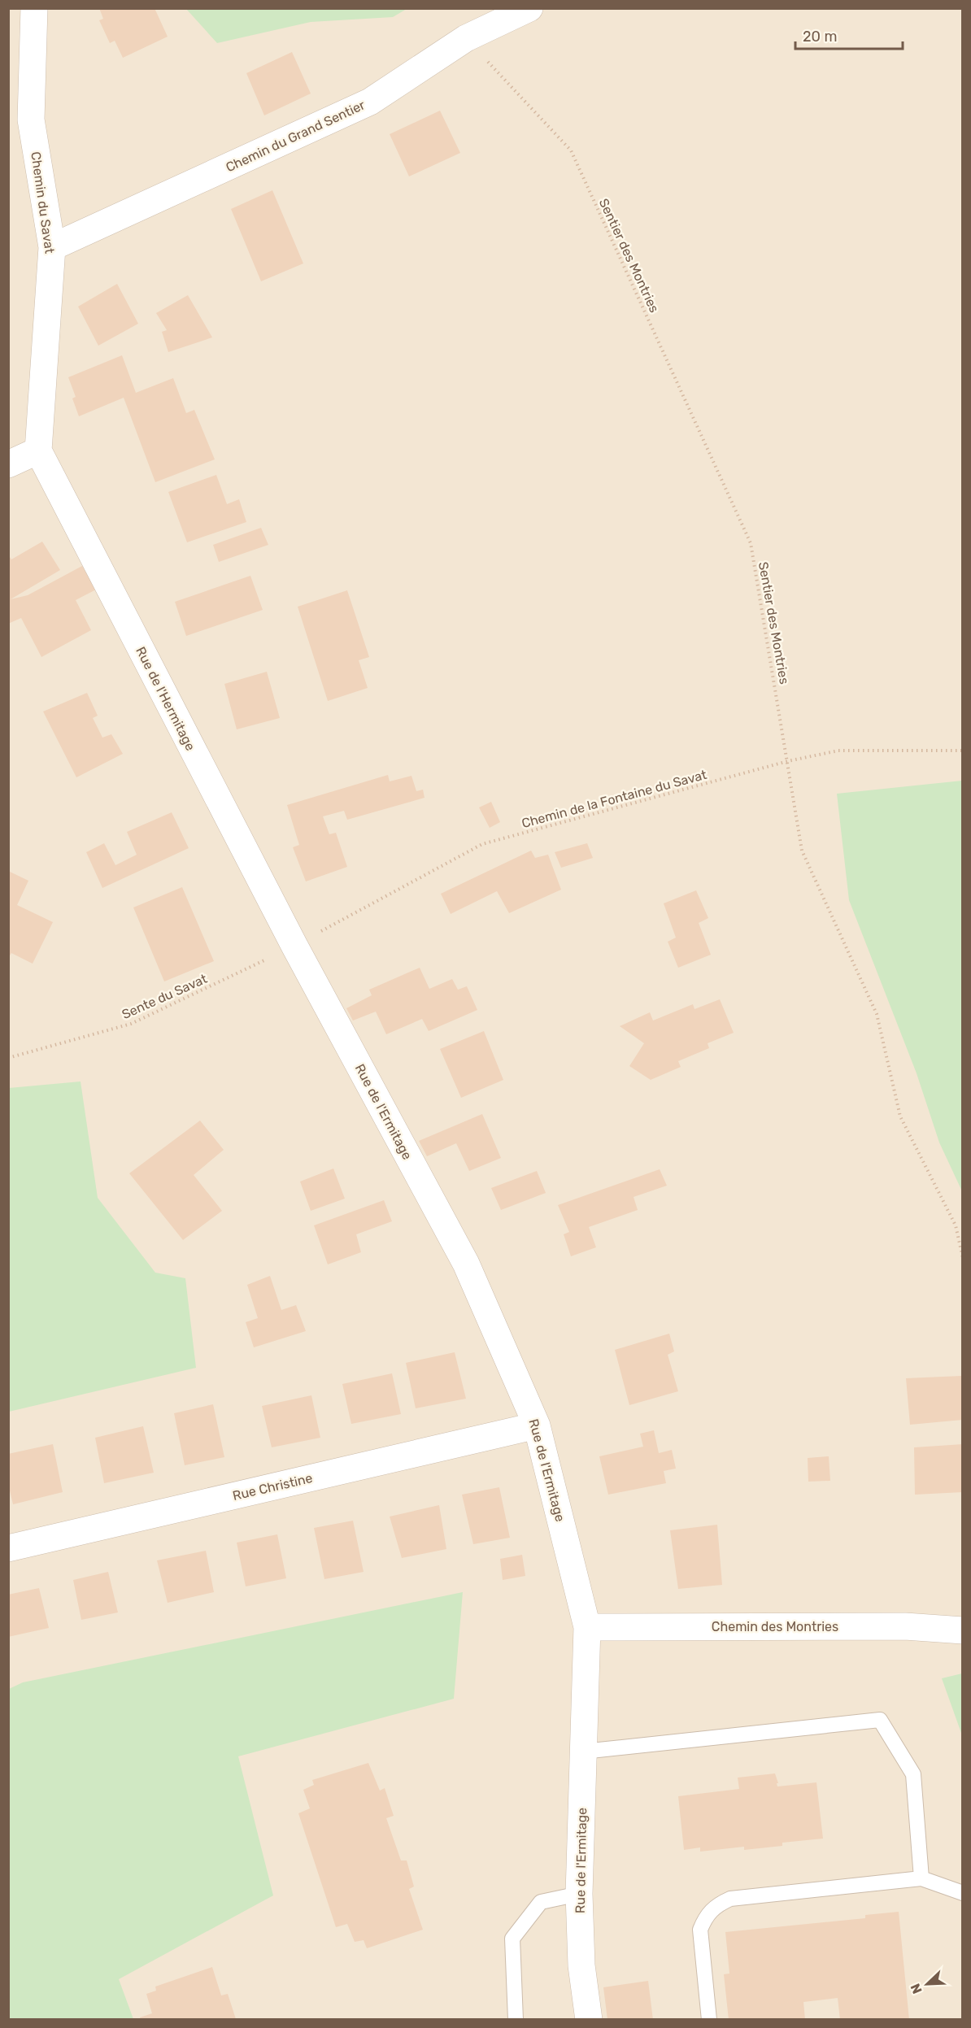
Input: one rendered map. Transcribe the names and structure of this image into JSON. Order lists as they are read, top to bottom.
{
  "streets": {
    "street": [
      "Chemin du Grand Sentier",
      "Chemin du Savat",
      "Rue de l'Hermitage",
      "Rue de l'Ermitage",
      "Rue Christine",
      "Chemin des Montries"
    ],
    "path": ["Sentier des Montries", "Chemin de la Fontaine du Savat", "Sente du Savat"]
  },
  "crossings": [
    ["Chemin du Grand Sentier", "Chemin du Savat"],
    ["Chemin du Grand Sentier", "Sentier des Montries"],
    ["Chemin du Savat", "Rue de l'Hermitage"],
    ["Sentier des Montries", "Chemin de la Fontaine du Savat"],
    ["Rue de l'Hermitage", "Chemin de la Fontaine du Savat"],
    ["Rue de l'Hermitage", "Sente du Savat"],
    ["Rue de l'Hermitage", "Rue de l'Ermitage"],
    ["Chemin de la Fontaine du Savat", "Sente du Savat"],
    ["Chemin de la Fontaine du Savat", "Rue de l'Ermitage"],
    ["Sente du Savat", "Rue de l'Ermitage"],
    ["Rue de l'Ermitage", "Rue Christine"],
    ["Rue de l'Ermitage", "Chemin des Montries"]
  ],
  "scale_bar": "20 m",
  "north": "bottom left"
}
